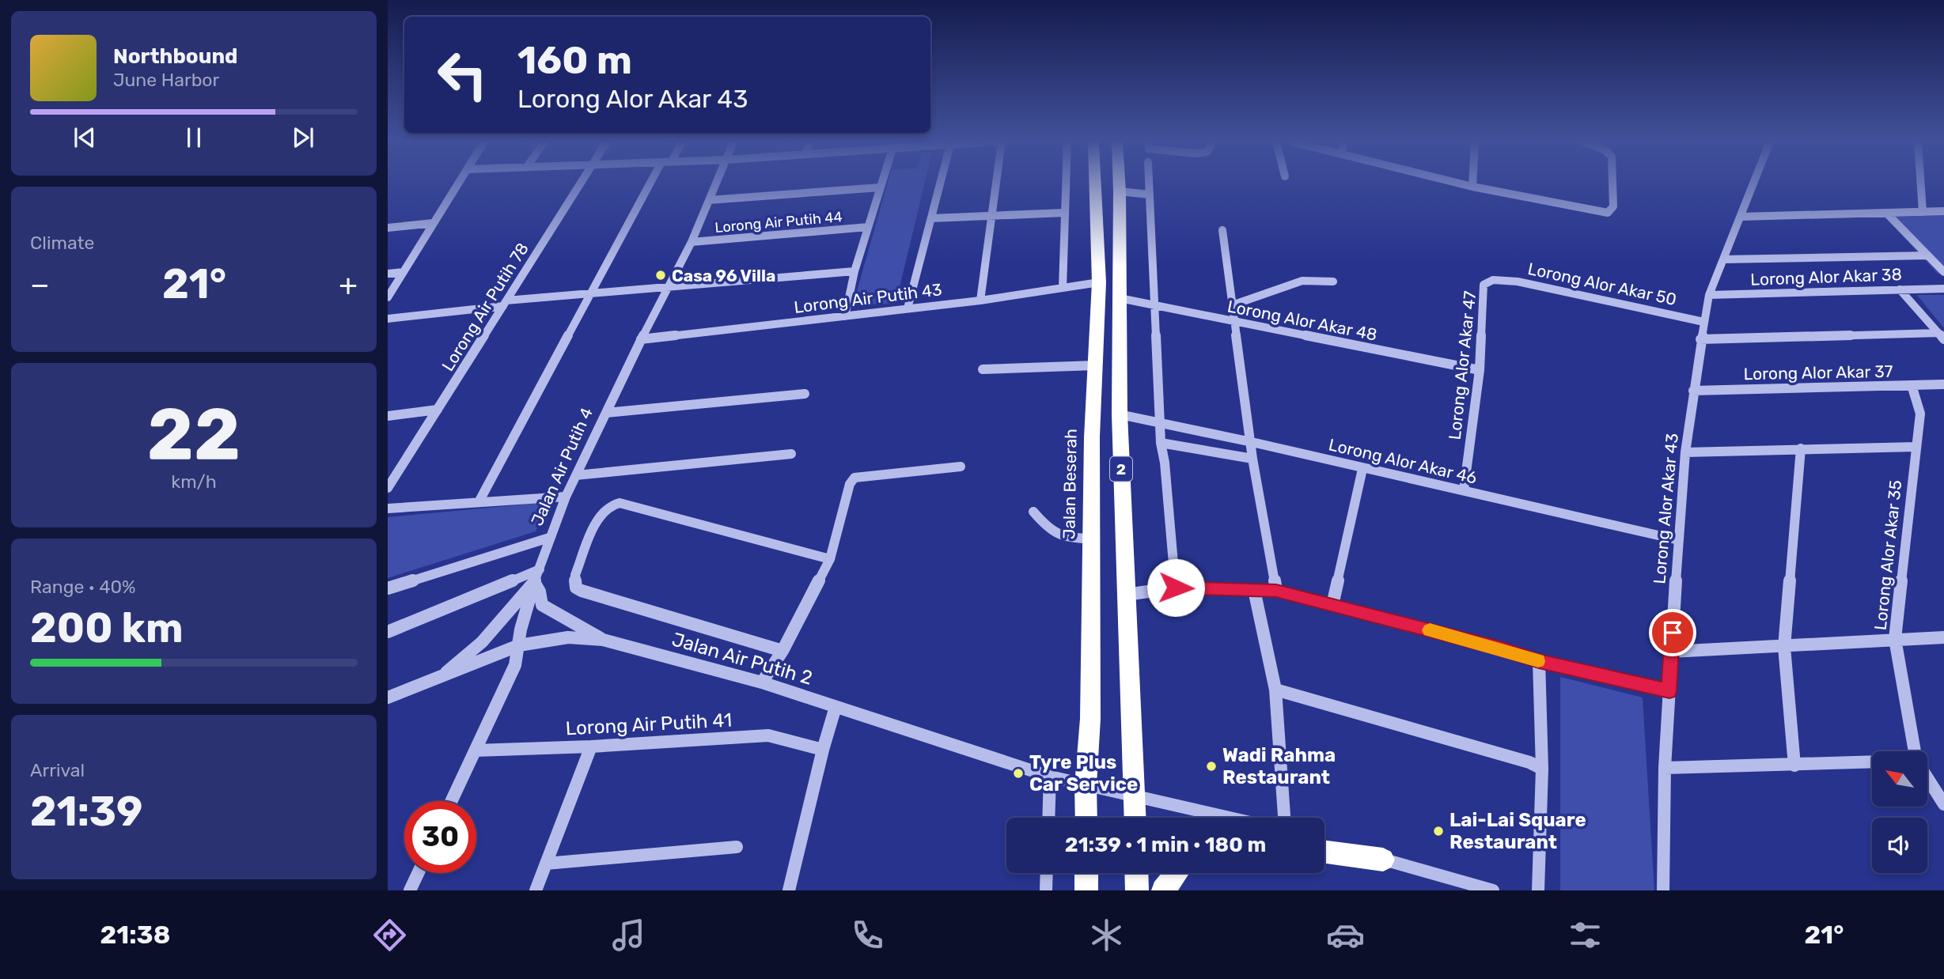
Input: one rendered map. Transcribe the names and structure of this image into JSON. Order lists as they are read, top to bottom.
{
  "streets": {
    "highway": ["2", "Jalan Beserah"],
    "street": [
      "Lorong Air Putih 44",
      "Lorong Alor Akar 38",
      "Lorong Alor Akar 50",
      "Lorong Air Putih 43",
      "Lorong Air Putih 78",
      "Lorong Alor Akar 48",
      "Lorong Alor Akar 47",
      "Lorong Alor Akar 37",
      "Lorong Alor Akar 46",
      "Jalan Air Putih 4",
      "Lorong Alor Akar 43",
      "Lorong Alor Akar 35",
      "Jalan Air Putih 2",
      "Lorong Air Putih 41"
    ]
  },
  "crossings": [
    ["Lorong Air Putih 44", "Jalan Air Putih 4"],
    ["Lorong Alor Akar 38", "Lorong Alor Akar 43"],
    ["Lorong Alor Akar 50", "Lorong Alor Akar 47"],
    ["Lorong Alor Akar 50", "Lorong Alor Akar 43"],
    ["Lorong Air Putih 43", "Jalan Air Putih 4"],
    ["Lorong Air Putih 43", "Jalan Beserah"],
    ["Lorong Alor Akar 48", "Lorong Alor Akar 47"],
    ["Lorong Alor Akar 48", "2"],
    ["Lorong Alor Akar 47", "Lorong Alor Akar 46"],
    ["Lorong Alor Akar 37", "Lorong Alor Akar 43"],
    ["Lorong Alor Akar 37", "Lorong Alor Akar 35"],
    ["Lorong Alor Akar 46", "2"],
    ["Lorong Alor Akar 46", "Lorong Alor Akar 43"],
    ["Jalan Air Putih 4", "Jalan Air Putih 2"],
    ["Jalan Air Putih 4", "Lorong Air Putih 41"],
    ["2", "Jalan Air Putih 2"],
    ["Jalan Beserah", "Jalan Air Putih 2"]
  ],
  "places": [
    "Casa 96 Villa",
    "Wadi Rahma Restaurant",
    "Tyre Plus Car Service",
    "Lai-Lai Square Restaurant"
  ],
  "north": "top left",
  "page": {
    "turn": ["160 m", "Lorong Alor Akar 43"],
    "song": ["Northbound", "June Harbor"],
    "tile": [
      "Climate",
      ["22", "km/h"],
      ["Range · 40%", "200 km"],
      ["Arrival", "21:39"]
    ],
    "heat": ["−", "21°", "+"],
    "limit": "30",
    "trip": "21:39 · 1 min · 180 m",
    "tabs": ["21:38", "21°"]
  }
}
